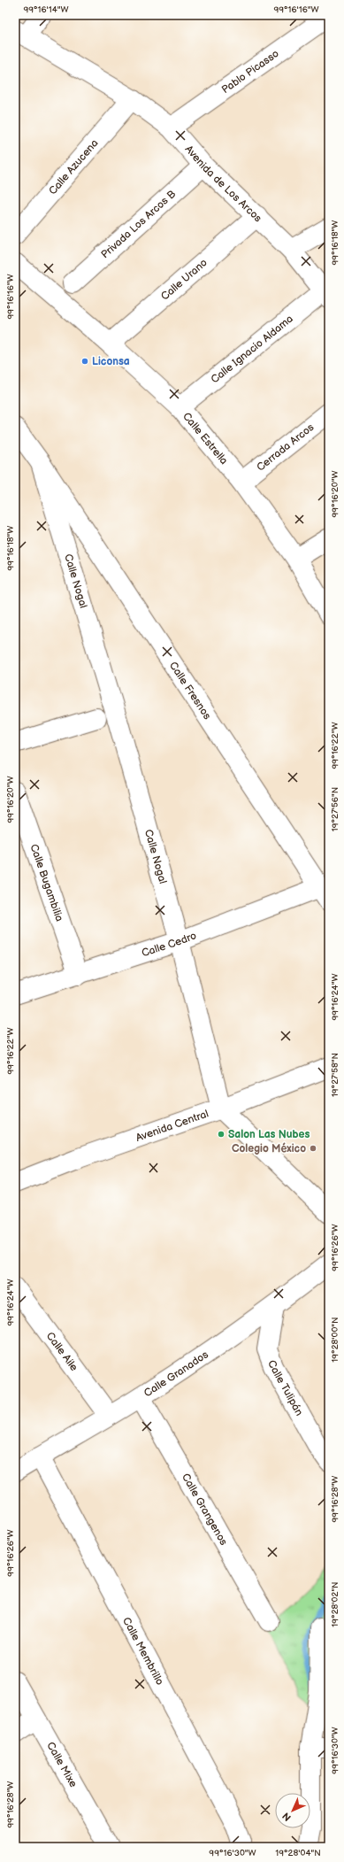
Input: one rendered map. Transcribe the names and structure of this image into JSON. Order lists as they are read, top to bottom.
{
  "streets": {
    "street": [
      "Pablo Picasso",
      "Calle Azucena",
      "Avenida de Los Arcos",
      "Privada Los Arcos B",
      "Calle Urano",
      "Calle Ignacio Aldama",
      "Calle Estrella",
      "Cerrada Arcos",
      "Calle Nogal",
      "Calle Fresnos",
      "Calle Bugambilia",
      "Calle Cedro",
      "Avenida Central",
      "Calle Aile",
      "Calle Granados",
      "Calle Tulipán",
      "Calle Grangenos",
      "Calle Membrillo",
      "Calle Mixe"
    ]
  },
  "crossings": [
    ["Pablo Picasso", "Avenida de Los Arcos"],
    ["Calle Azucena", "Avenida de Los Arcos"],
    ["Avenida de Los Arcos", "Privada Los Arcos B"],
    ["Avenida de Los Arcos", "Calle Urano"],
    ["Avenida de Los Arcos", "Calle Ignacio Aldama"],
    ["Calle Urano", "Calle Estrella"],
    ["Calle Ignacio Aldama", "Calle Estrella"],
    ["Calle Estrella", "Cerrada Arcos"],
    ["Calle Nogal", "Calle Fresnos"],
    ["Calle Nogal", "Calle Cedro"],
    ["Calle Nogal", "Avenida Central"],
    ["Calle Fresnos", "Calle Cedro"],
    ["Calle Bugambilia", "Calle Cedro"],
    ["Calle Aile", "Calle Granados"],
    ["Calle Granados", "Calle Tulipán"],
    ["Calle Granados", "Calle Grangenos"],
    ["Calle Granados", "Calle Membrillo"]
  ],
  "places": ["Liconsa", "Salon Las Nubes", "Colegio México"],
  "north": "bottom left",
  "coordinates": [
    "99°16'14\"W",
    "99°16'16\"W",
    "99°16'18\"W",
    "99°16'20\"W",
    "99°16'22\"W",
    "19°27'56\"N",
    "99°16'24\"W",
    "19°27'58\"N",
    "99°16'26\"W",
    "19°28'00\"N",
    "99°16'28\"W",
    "19°28'02\"N",
    "99°16'30\"W",
    "19°28'04\"N"
  ]
}
